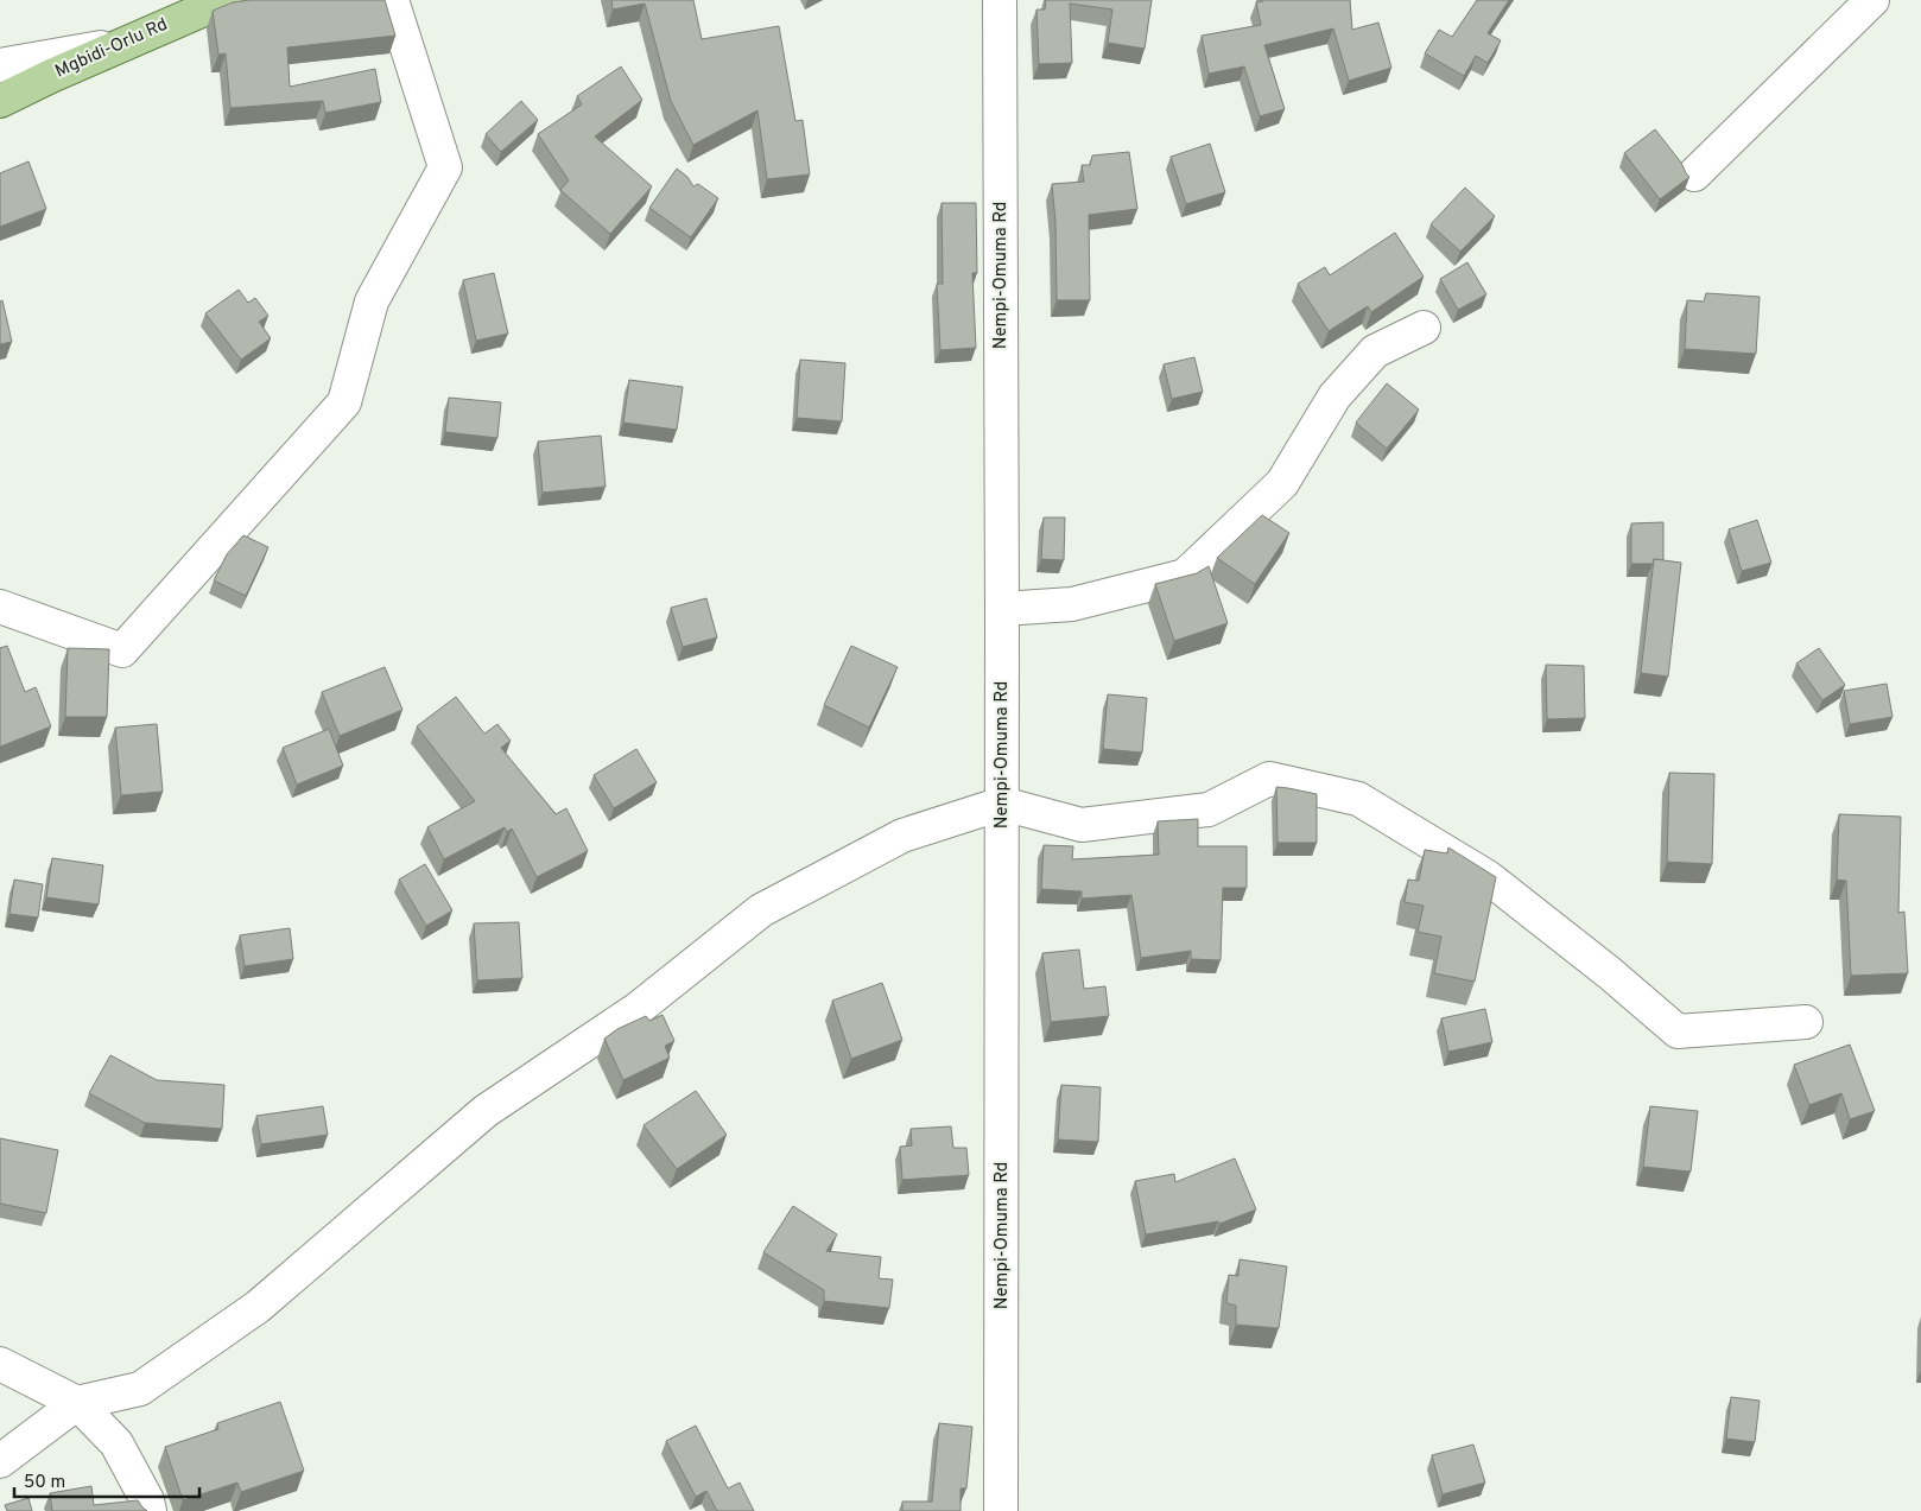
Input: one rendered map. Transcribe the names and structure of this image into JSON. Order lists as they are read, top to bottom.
{
  "streets": {
    "main road": ["Mgbidi-Orlu Rd"],
    "street": ["Nempi-Omuma Rd"]
  },
  "scale_bar": "50 m"
}
